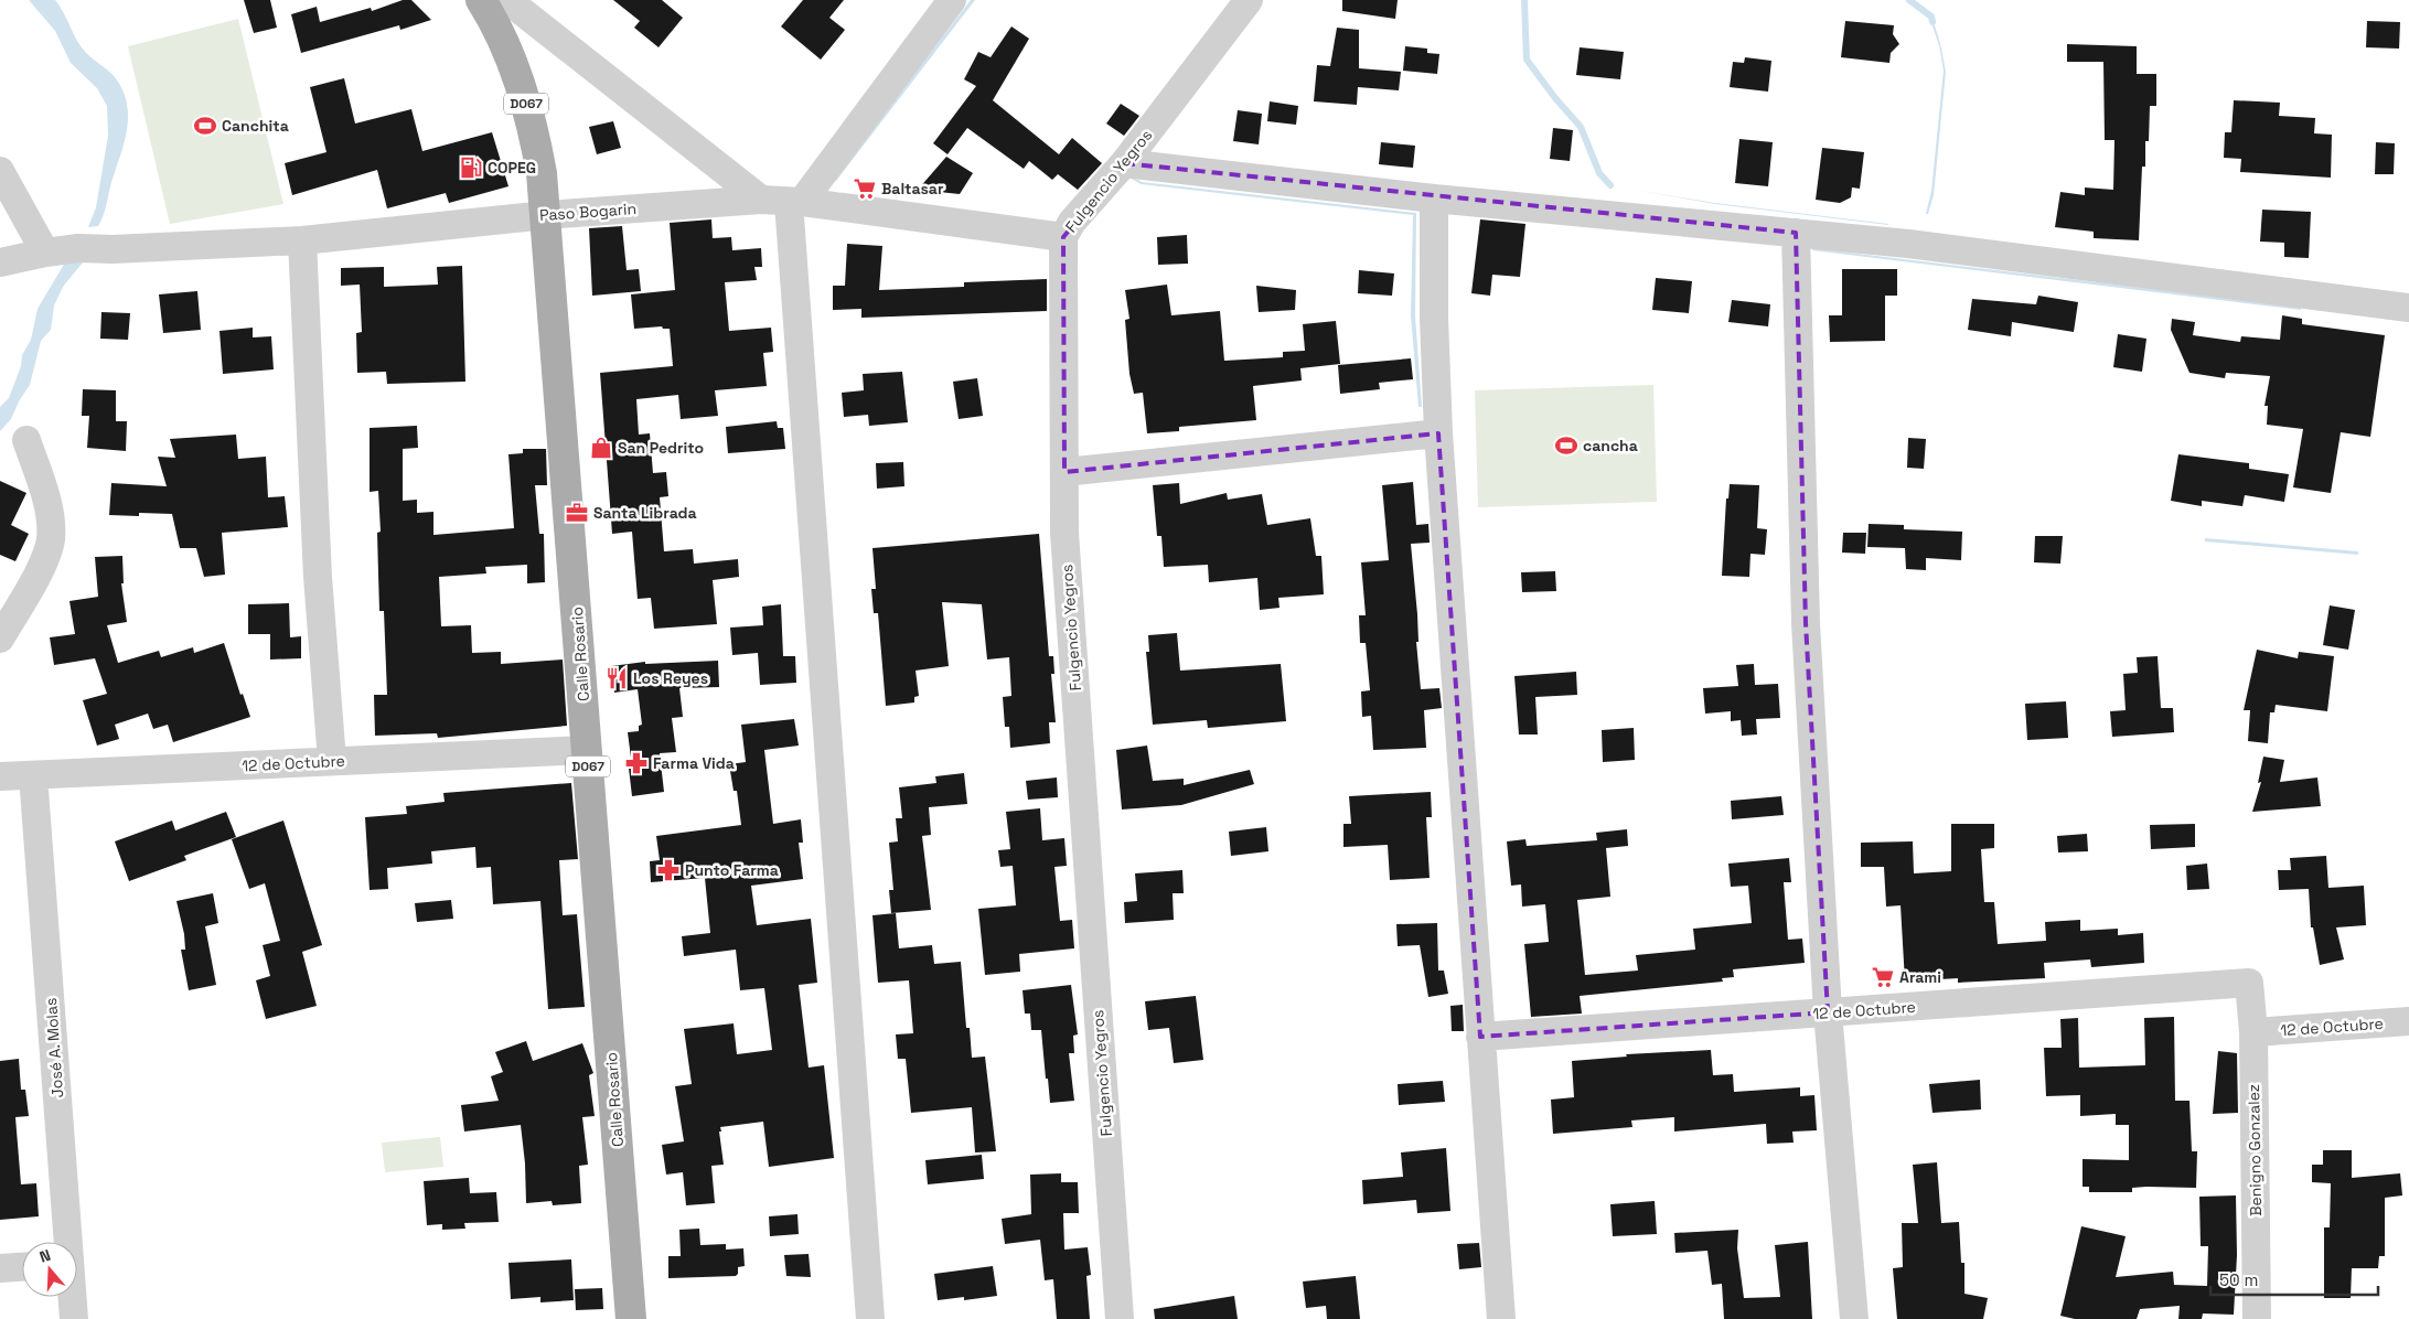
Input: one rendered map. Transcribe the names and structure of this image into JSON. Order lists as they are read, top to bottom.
{
  "streets": {
    "main road": ["D067", "Calle Rosario"],
    "street": [
      "Fulgencio Yegros",
      "Paso Bogarin",
      "12 de Octubre",
      "José A. Molas",
      "Benigno Gonzalez"
    ]
  },
  "crossings": [
    ["Fulgencio Yegros", "Paso Bogarin"],
    ["Paso Bogarin", "Calle Rosario"],
    ["Calle Rosario", "12 de Octubre"],
    ["12 de Octubre", "José A. Molas"],
    ["12 de Octubre", "Benigno Gonzalez"]
  ],
  "places": {
    "sports": ["Canchita", "cancha"],
    "fuel station": ["COPEG"],
    "supermarket": ["Baltasar", "Arami"],
    "shop": ["San Pedrito"],
    "office": ["Santa Librada"],
    "restaurant": ["Los Reyes"],
    "pharmacy": ["Farma Vida", "Punto Farma"]
  },
  "scale_bar": "50 m",
  "north": "top"
}
